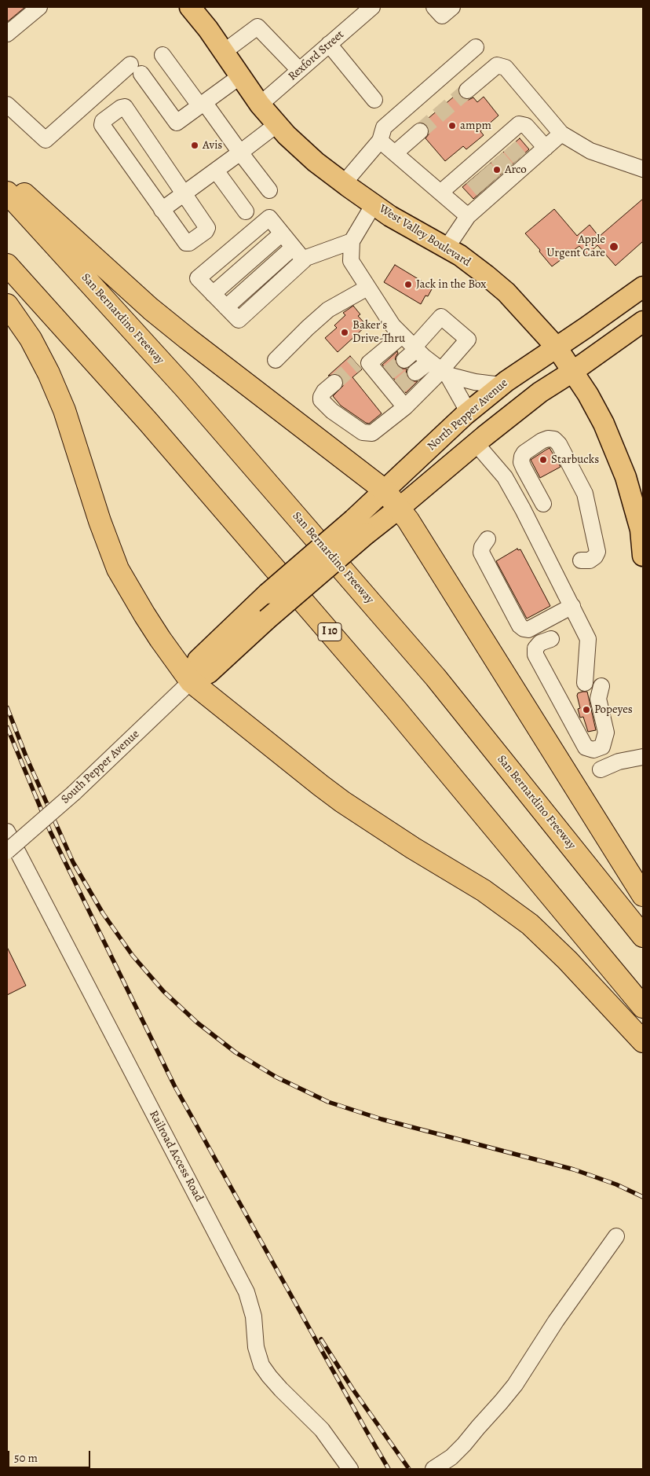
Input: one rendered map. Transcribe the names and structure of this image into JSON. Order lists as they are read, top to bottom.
{
  "streets": {
    "highway": ["San Bernardino Freeway", "I 10"],
    "main road": ["West Valley Boulevard", "North Pepper Avenue", "South Pepper Avenue"],
    "street": ["Rexford Street", "Railroad Access Road"]
  },
  "crossings": [
    ["Rexford Street", "West Valley Boulevard"],
    ["West Valley Boulevard", "North Pepper Avenue"],
    ["North Pepper Avenue", "South Pepper Avenue"]
  ],
  "places": [
    "ampm",
    "Avis",
    "Arco",
    "Apple Urgent Care",
    "Jack in the Box",
    "Baker's Drive-Thru",
    "Starbucks",
    "Popeyes"
  ],
  "scale_bar": "50 m"
}
